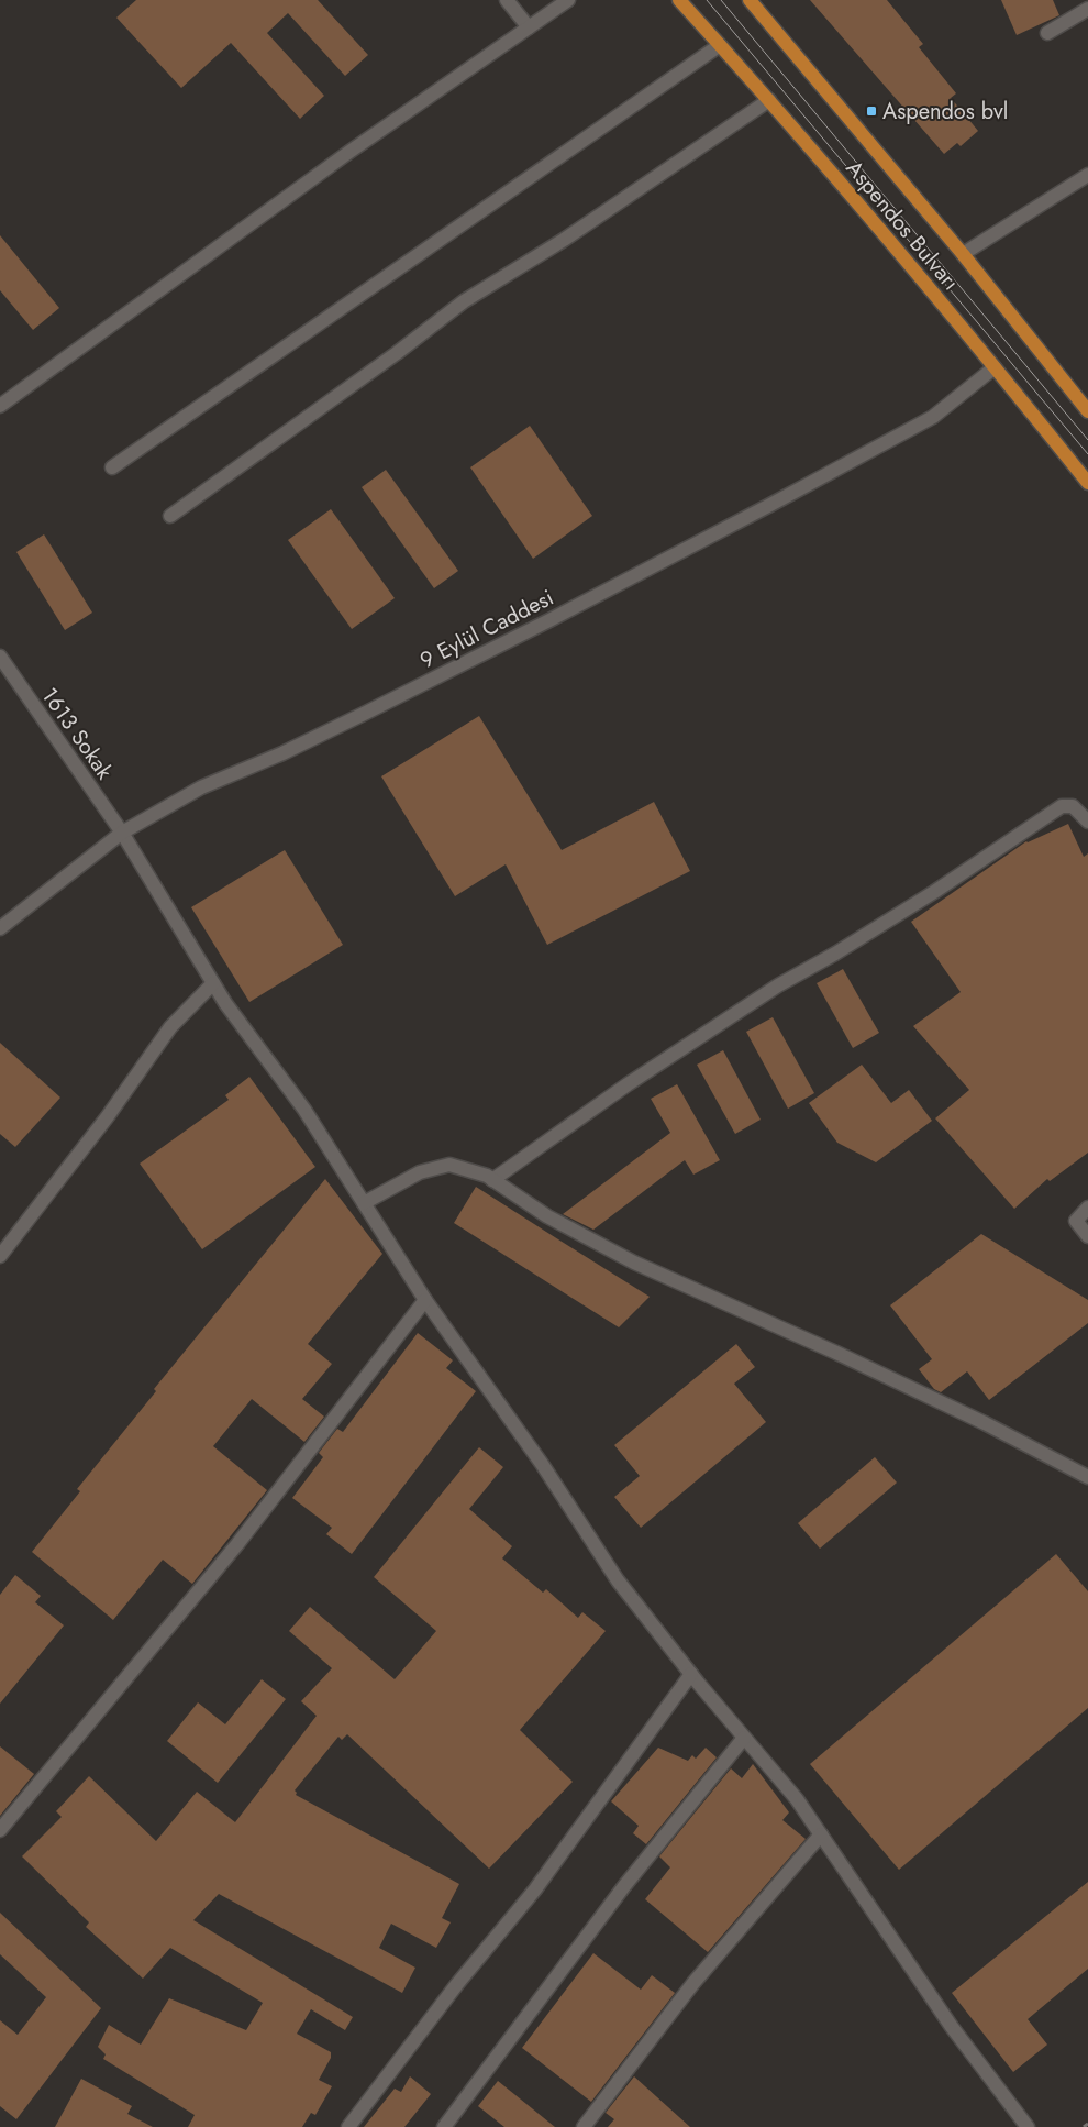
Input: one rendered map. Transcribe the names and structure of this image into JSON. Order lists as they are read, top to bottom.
{
  "streets": {
    "main road": ["Aspendos Bulvarı"],
    "street": ["9 Eylül Caddesi", "1613 Sokak"]
  },
  "crossings": [
    ["Aspendos Bulvarı", "9 Eylül Caddesi"],
    ["9 Eylül Caddesi", "1613 Sokak"]
  ],
  "places": {
    "transit": ["Aspendos bvl"]
  }
}
